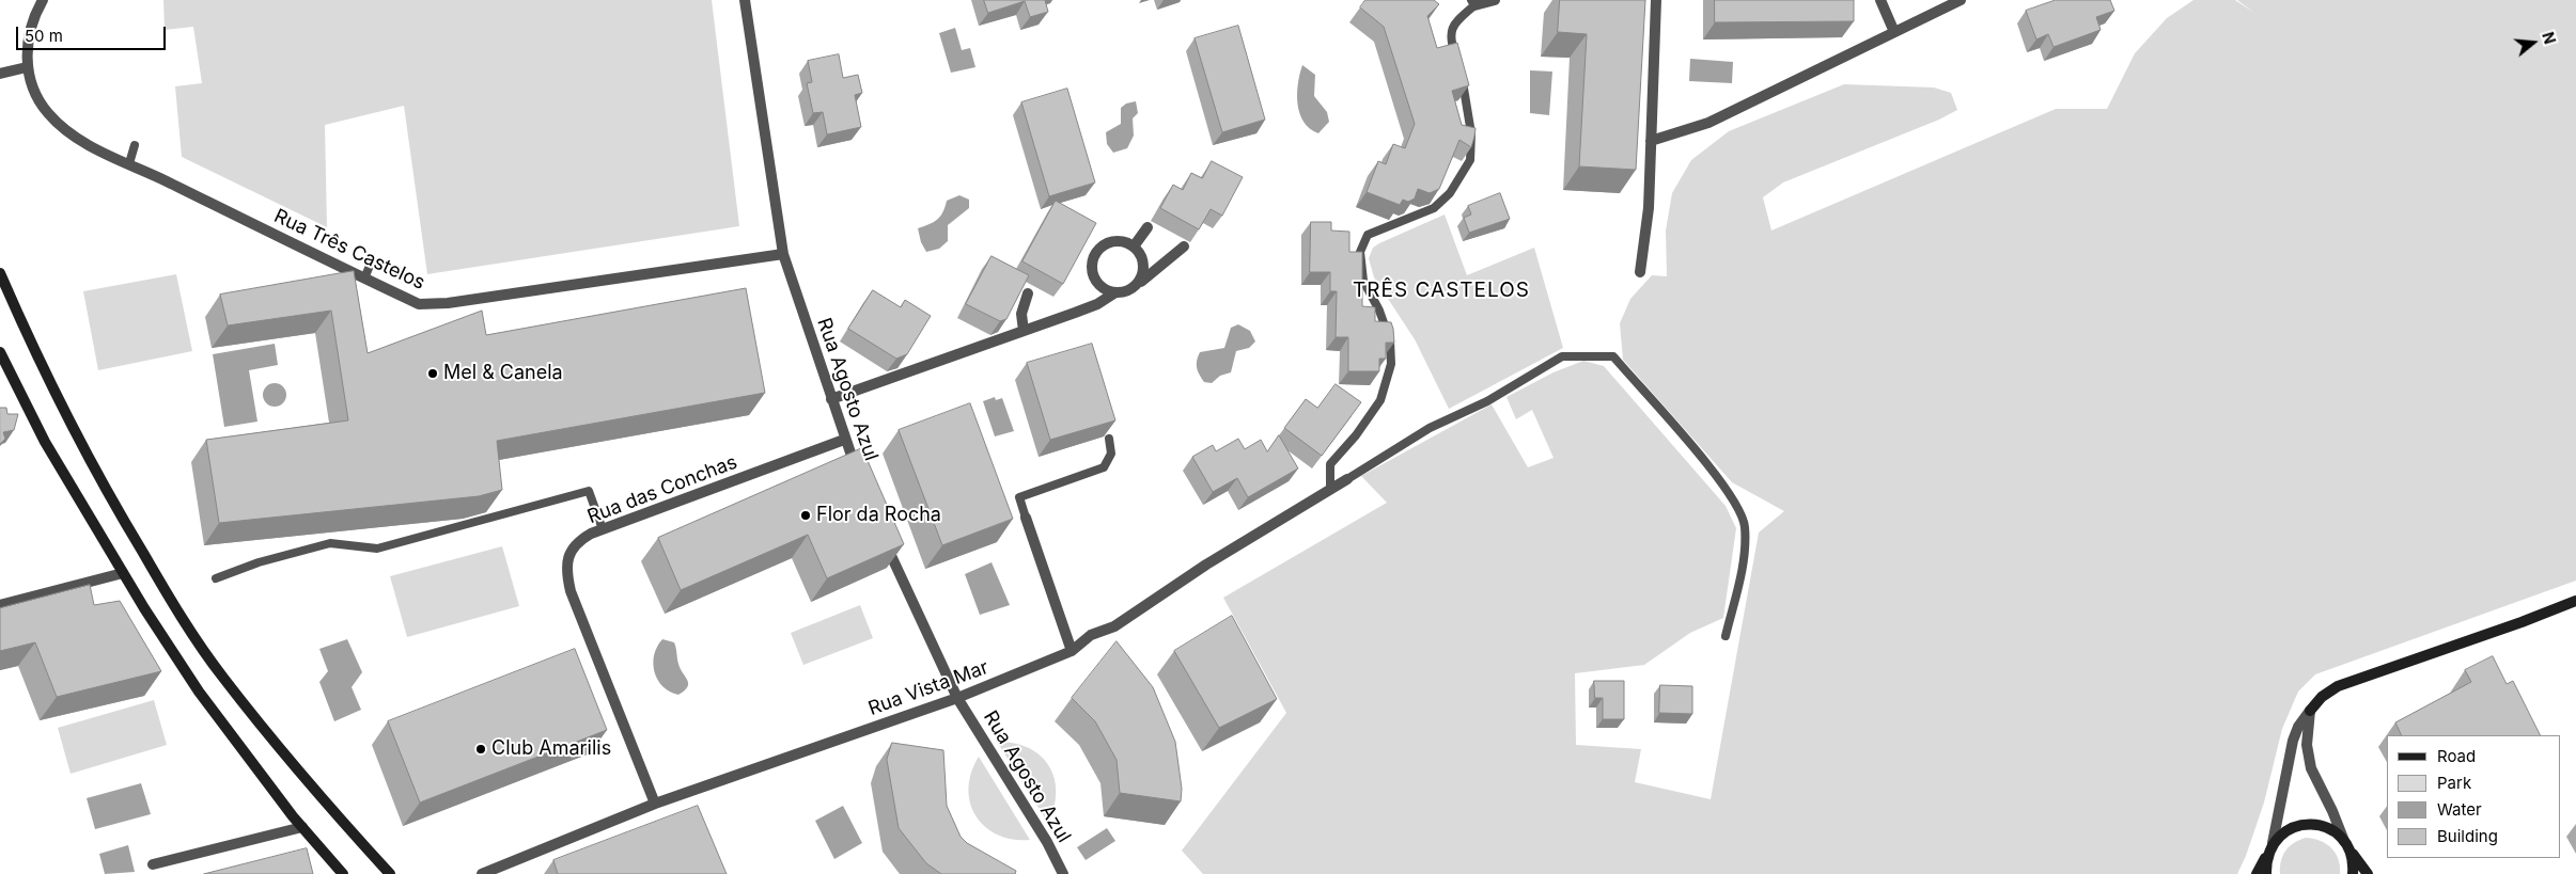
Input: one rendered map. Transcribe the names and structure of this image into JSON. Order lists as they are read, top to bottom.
{
  "streets": {
    "street": [
      "Rua Três Castelos",
      "Rua Agosto Azul",
      "Rua das Conchas",
      "Rua Vista Mar"
    ]
  },
  "crossings": [
    ["Rua Três Castelos", "Rua Agosto Azul"],
    ["Rua Agosto Azul", "Rua das Conchas"],
    ["Rua Agosto Azul", "Rua Vista Mar"],
    ["Rua das Conchas", "Rua Vista Mar"]
  ],
  "districts": ["TRÊS CASTELOS"],
  "places": ["Mel & Canela", "Flor da Rocha", "Club Amarilis"],
  "legend": [
    "Road",
    "Park",
    "Water",
    "Building"
  ],
  "scale_bar": "50 m",
  "north": "right"
}
